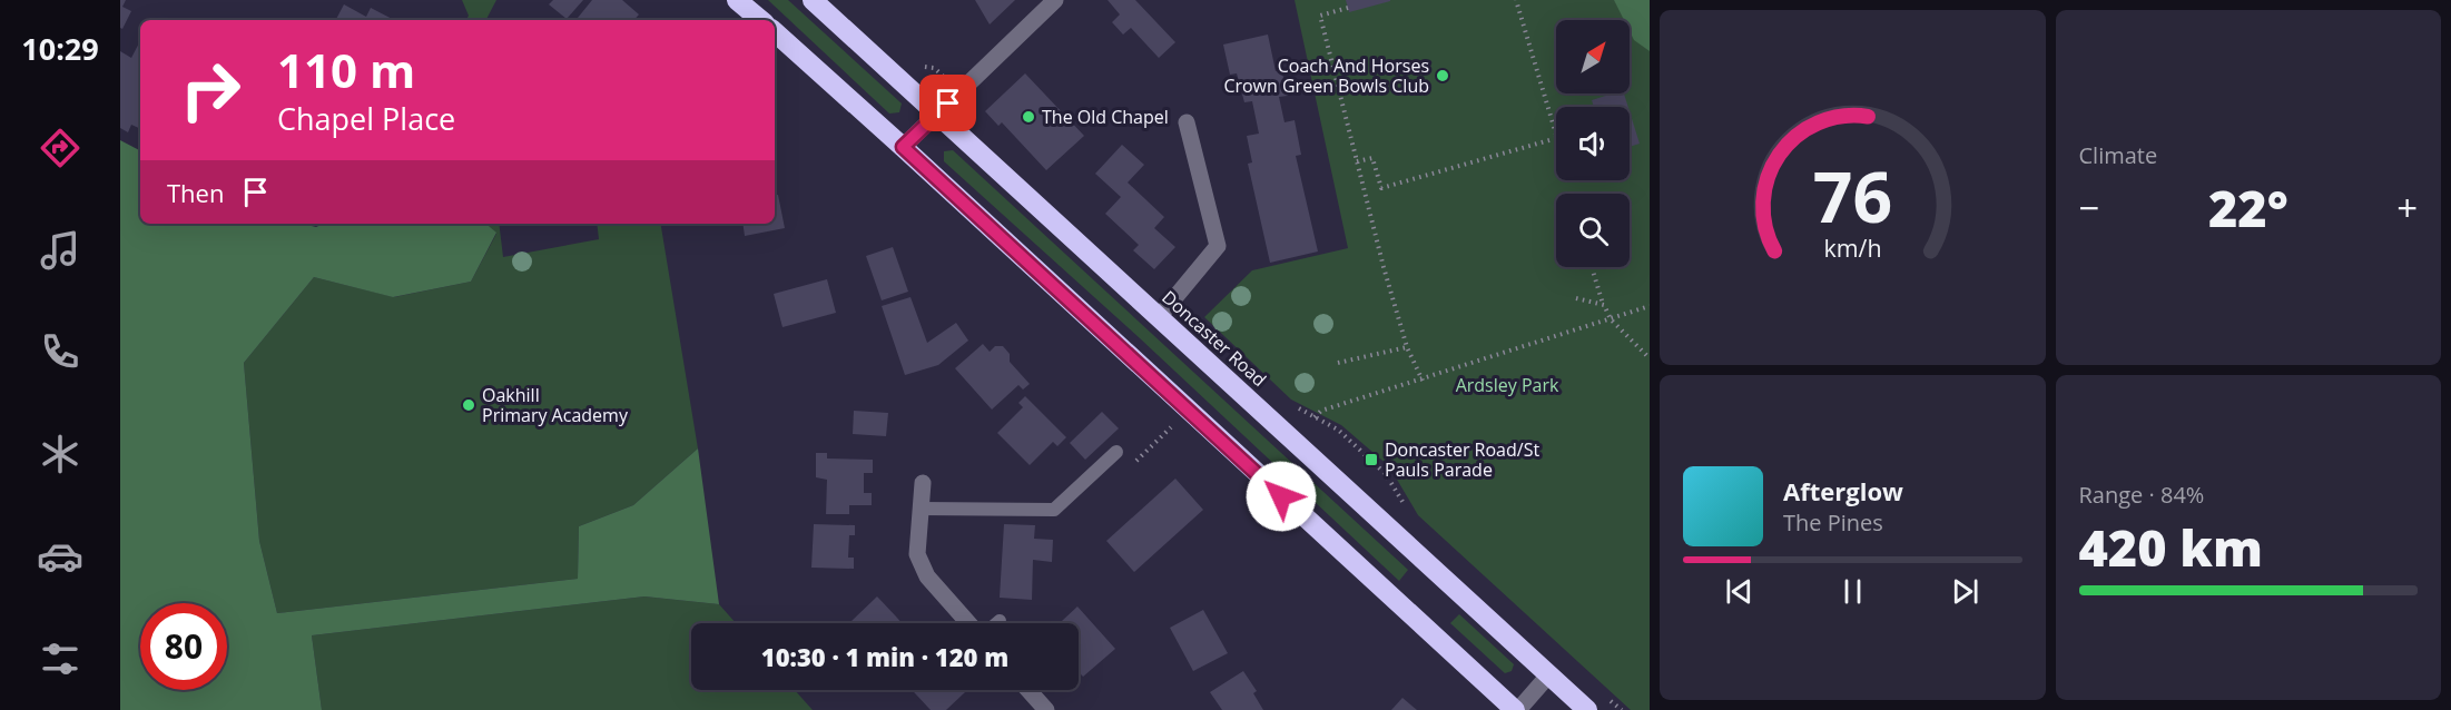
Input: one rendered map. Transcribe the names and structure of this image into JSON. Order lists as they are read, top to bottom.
{
  "streets": {
    "highway": ["Doncaster Road"]
  },
  "parks": ["Ardsley Park"],
  "places": {
    "other": ["Coach And Horses Crown Green Bowls Club", "The Old Chapel", "Oakhill Primary Academy"],
    "transit": ["Doncaster Road/St Pauls Parade"]
  },
  "north": "top right",
  "page": {
    "tabs": "10:29",
    "tile": [
      "Climate",
      ["Range · 84%", "420 km"]
    ],
    "turn": ["110 m", "Chapel Place"],
    "then": "Then",
    "heat": ["−", "22°", "+"],
    "song": ["Afterglow", "The Pines"],
    "limit": "80",
    "trip": "10:30 · 1 min · 120 m",
    "gauge": ["76", "km/h"]
  }
}
